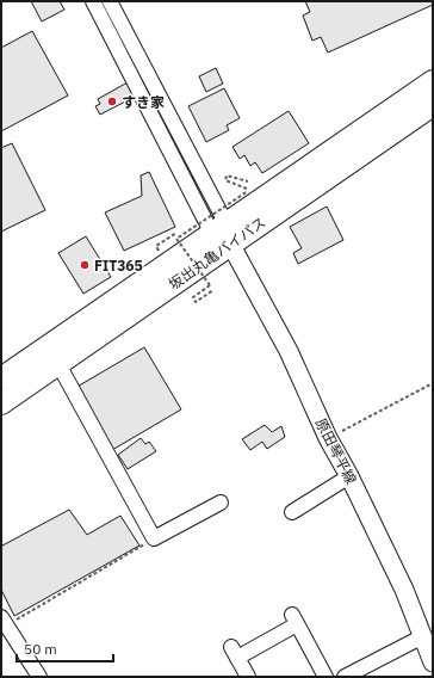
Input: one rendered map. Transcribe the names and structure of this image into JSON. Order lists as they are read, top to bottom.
{
  "streets": {
    "highway": ["坂出丸亀バイパス"],
    "main road": ["原田琴平線"]
  },
  "crossings": [
    ["坂出丸亀バイパス", "原田琴平線"]
  ],
  "places": ["すき家", "FIT365"],
  "scale_bar": "50 m"
}
